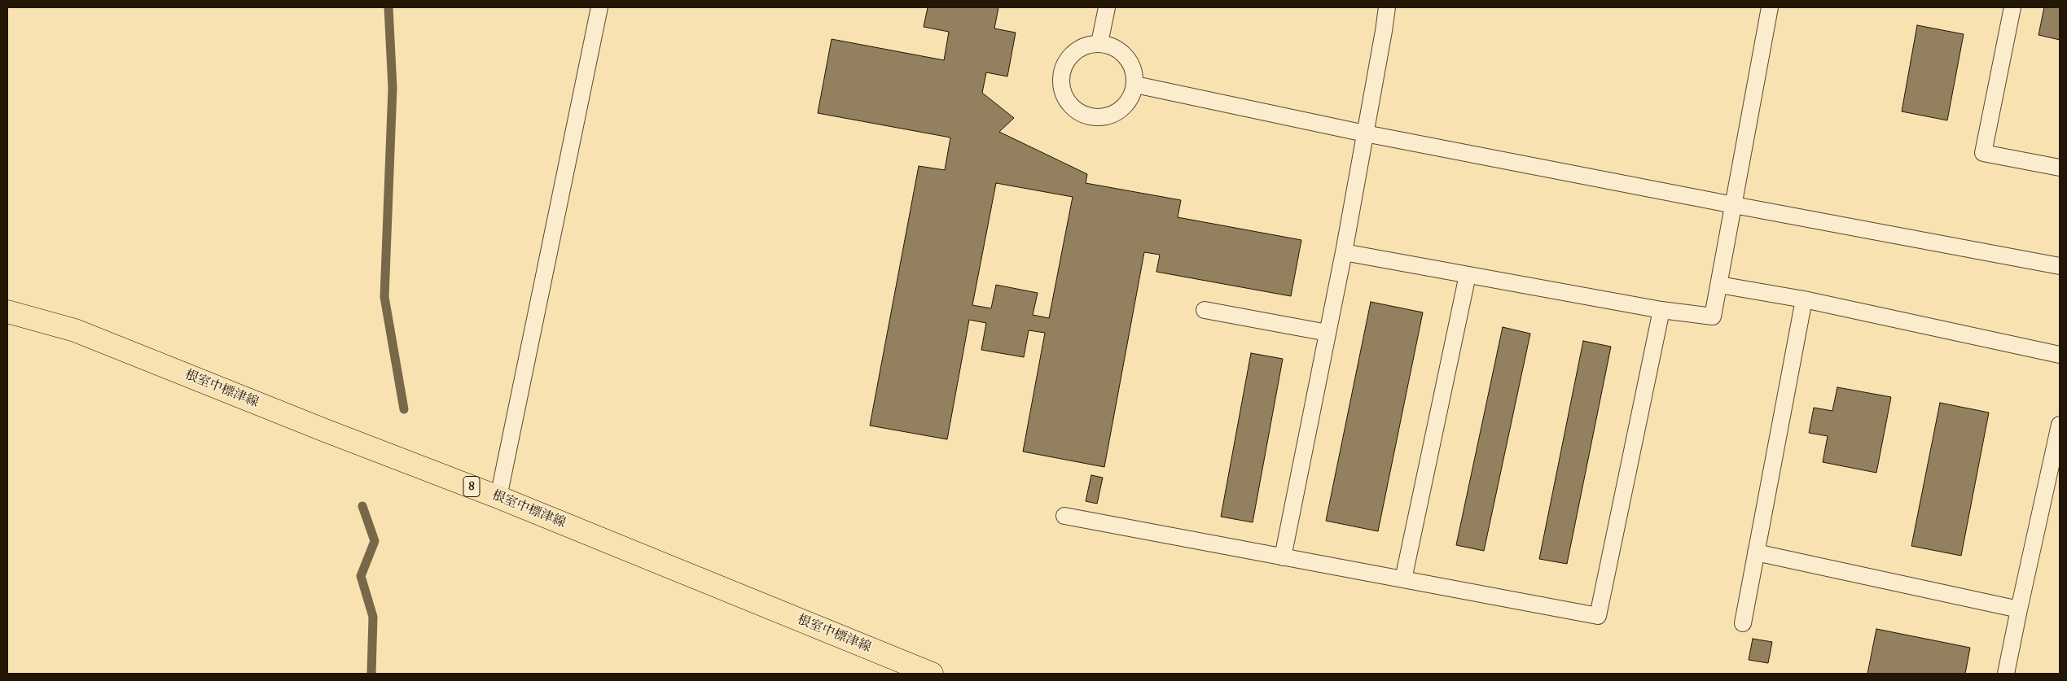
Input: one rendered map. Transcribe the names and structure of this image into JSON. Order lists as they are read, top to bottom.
{
  "streets": {
    "main road": ["根室中標津線", "8"]
  }
}
